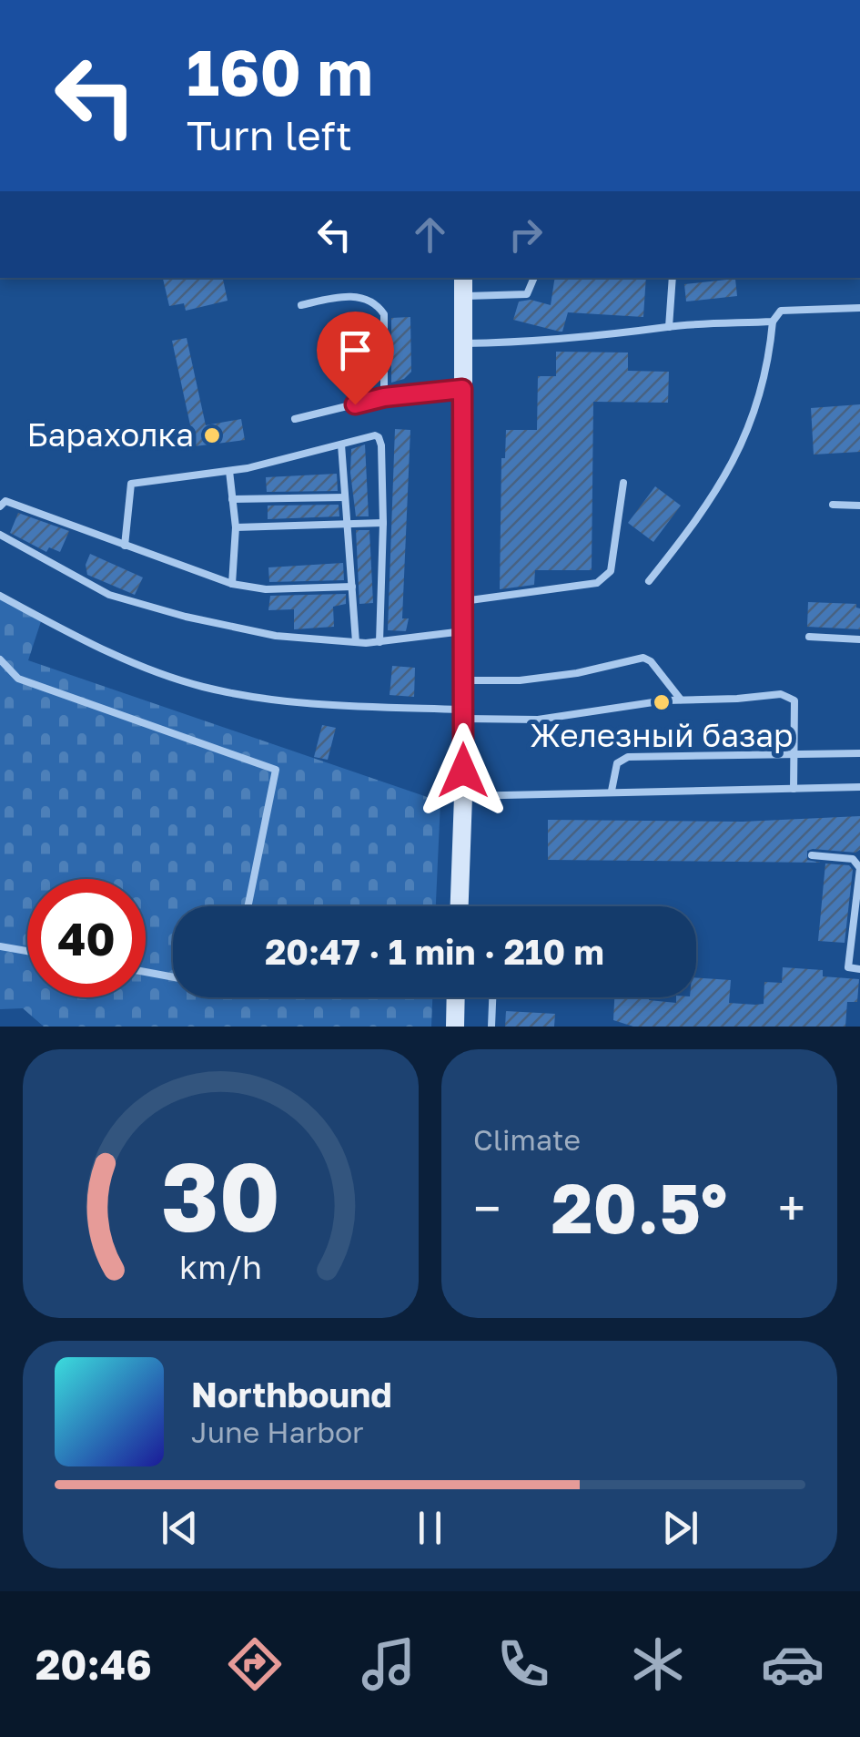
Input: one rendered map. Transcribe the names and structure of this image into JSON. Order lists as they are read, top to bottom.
{
  "places": ["Барахолка", "Железный базар"],
  "page": {
    "turn": ["160 m", "Turn left"],
    "limit": "40",
    "trip": "20:47 · 1 min · 210 m",
    "tile": "Climate",
    "heat": ["−", "20.5°", "+"],
    "song": ["Northbound", "June Harbor"],
    "tabs": "20:46",
    "gauge": ["30", "km/h"]
  }
}
